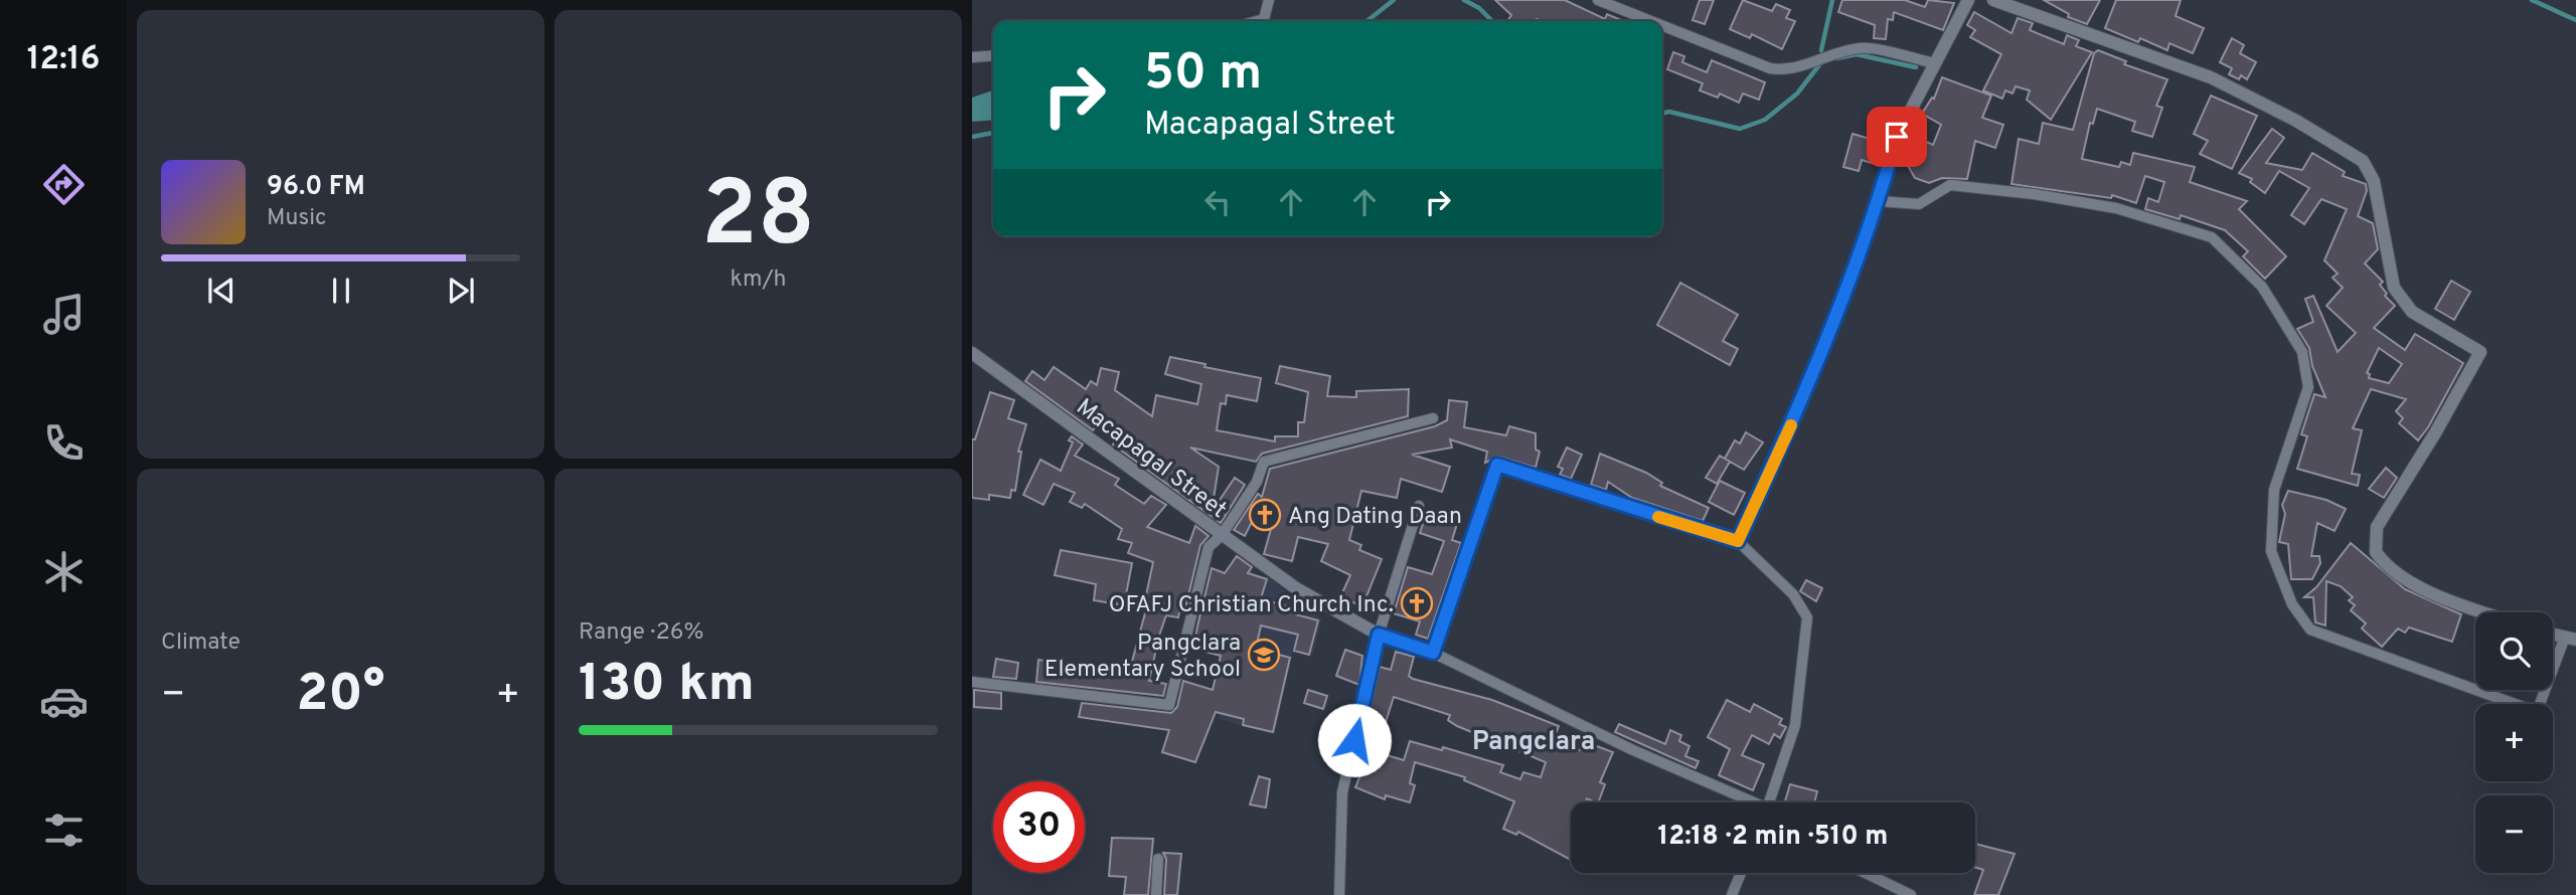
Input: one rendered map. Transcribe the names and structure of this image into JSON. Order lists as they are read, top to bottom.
{
  "streets": {
    "street": ["Macapagal Street"]
  },
  "districts": ["Pangclara"],
  "places": {
    "church": ["Ang Dating Daan", "OFAFJ Christian Church Inc."],
    "school or university": ["Pangclara Elementary School"]
  },
  "page": {
    "tabs": "12:16",
    "tile": [
      ["28", "km/h"],
      "Climate",
      ["Range · 26%", "130 km"]
    ],
    "turn": ["50 m", "Macapagal Street"],
    "song": ["96.0 FM", "Music"],
    "map_buttons": ["+", "−"],
    "heat": ["−", "20°", "+"],
    "limit": "30",
    "trip": "12:18 · 2 min · 510 m"
  }
}
